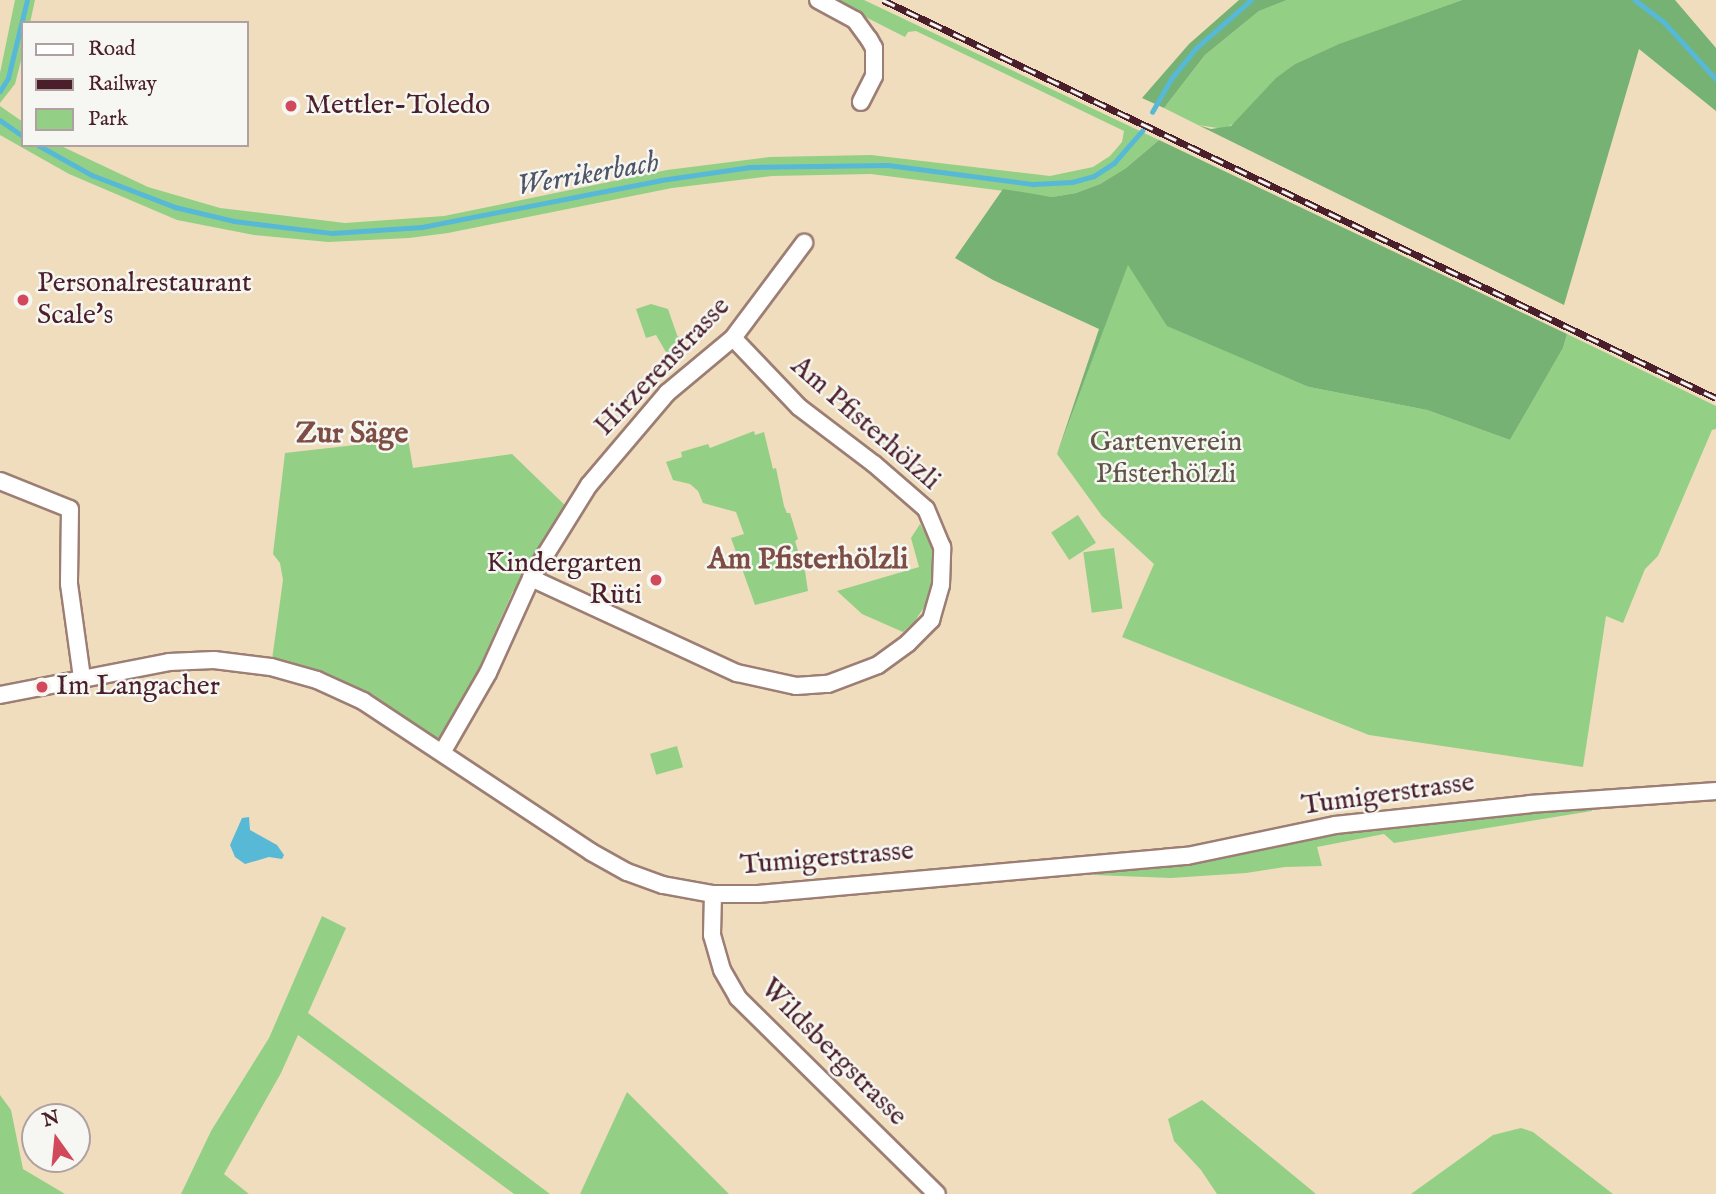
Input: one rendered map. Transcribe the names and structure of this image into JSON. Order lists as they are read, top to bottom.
{
  "streets": {
    "street": [
      "Hirzerenstrasse",
      "Am Pfisterhölzli",
      "Tumigerstrasse",
      "Wildsbergstrasse"
    ]
  },
  "crossings": [
    ["Hirzerenstrasse", "Am Pfisterhölzli"],
    ["Hirzerenstrasse", "Tumigerstrasse"],
    ["Tumigerstrasse", "Wildsbergstrasse"]
  ],
  "districts": ["Zur Säge", "Am Pfisterhölzli"],
  "water": ["Werrikerbach"],
  "parks": ["Gartenverein Pfisterhölzli"],
  "places": [
    "Mettler-Toledo",
    "Personalrestaurant Scale's",
    "Kindergarten Rüti",
    "Im Langacher"
  ],
  "legend": ["Road", "Railway", "Park"],
  "north": "top"
}
